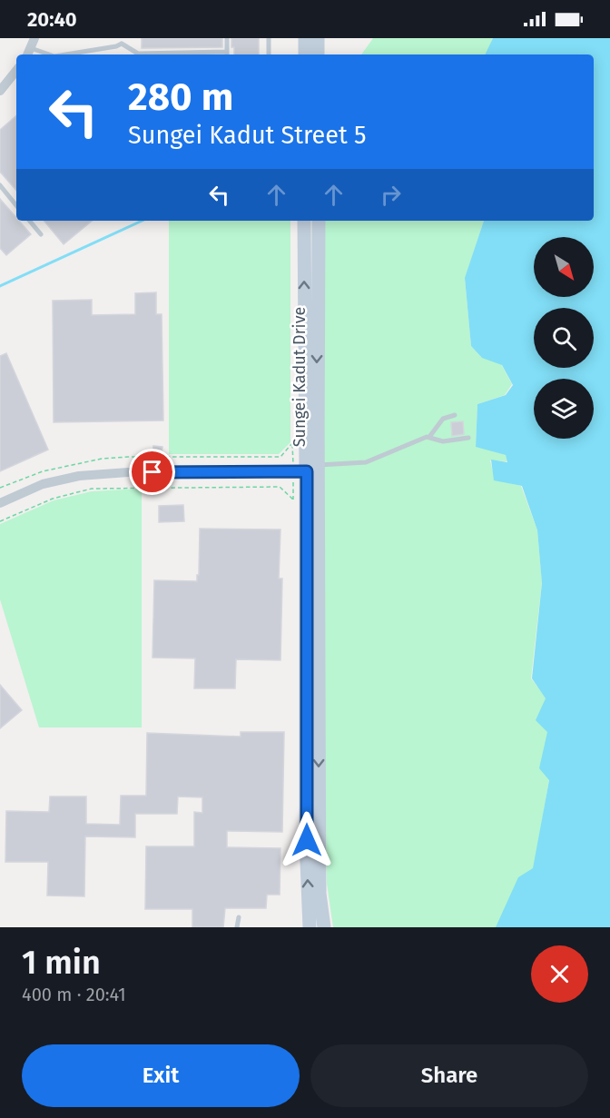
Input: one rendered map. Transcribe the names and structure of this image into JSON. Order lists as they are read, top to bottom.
{
  "streets": {
    "main road": ["Sungei Kadut Drive"]
  },
  "north": "bottom right",
  "page": {
    "status": "20:40",
    "turn": ["280 m", "Sungei Kadut Street 5"],
    "heading": ["1 min", "400 m · 20:41"],
    "buttons": ["Exit", "Share"]
  }
}
